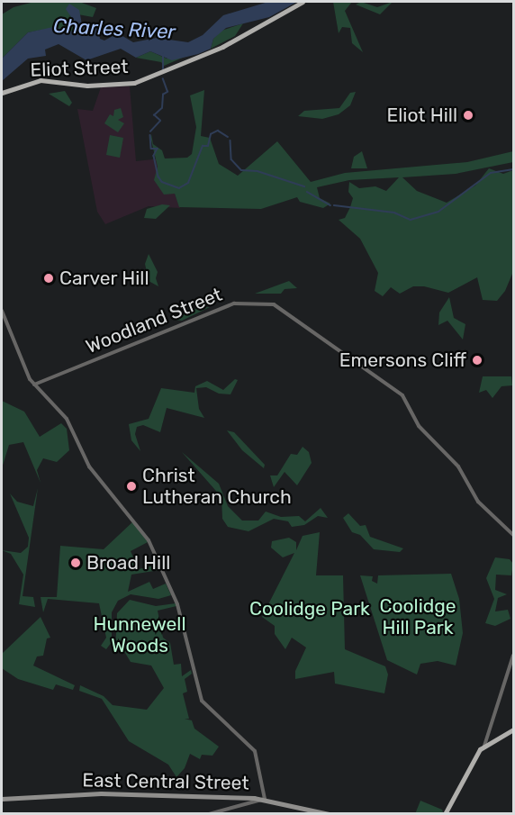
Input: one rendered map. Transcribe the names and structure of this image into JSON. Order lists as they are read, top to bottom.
{
  "streets": {
    "main road": ["Eliot Street", "East Central Street"],
    "street": ["Woodland Street"]
  },
  "water": ["Charles River"],
  "parks": ["Coolidge Hill Park", "Coolidge Park", "Hunnewell Woods"],
  "places": [
    "Eliot Hill",
    "Carver Hill",
    "Emersons Cliff",
    "Christ Lutheran Church",
    "Broad Hill"
  ]
}
